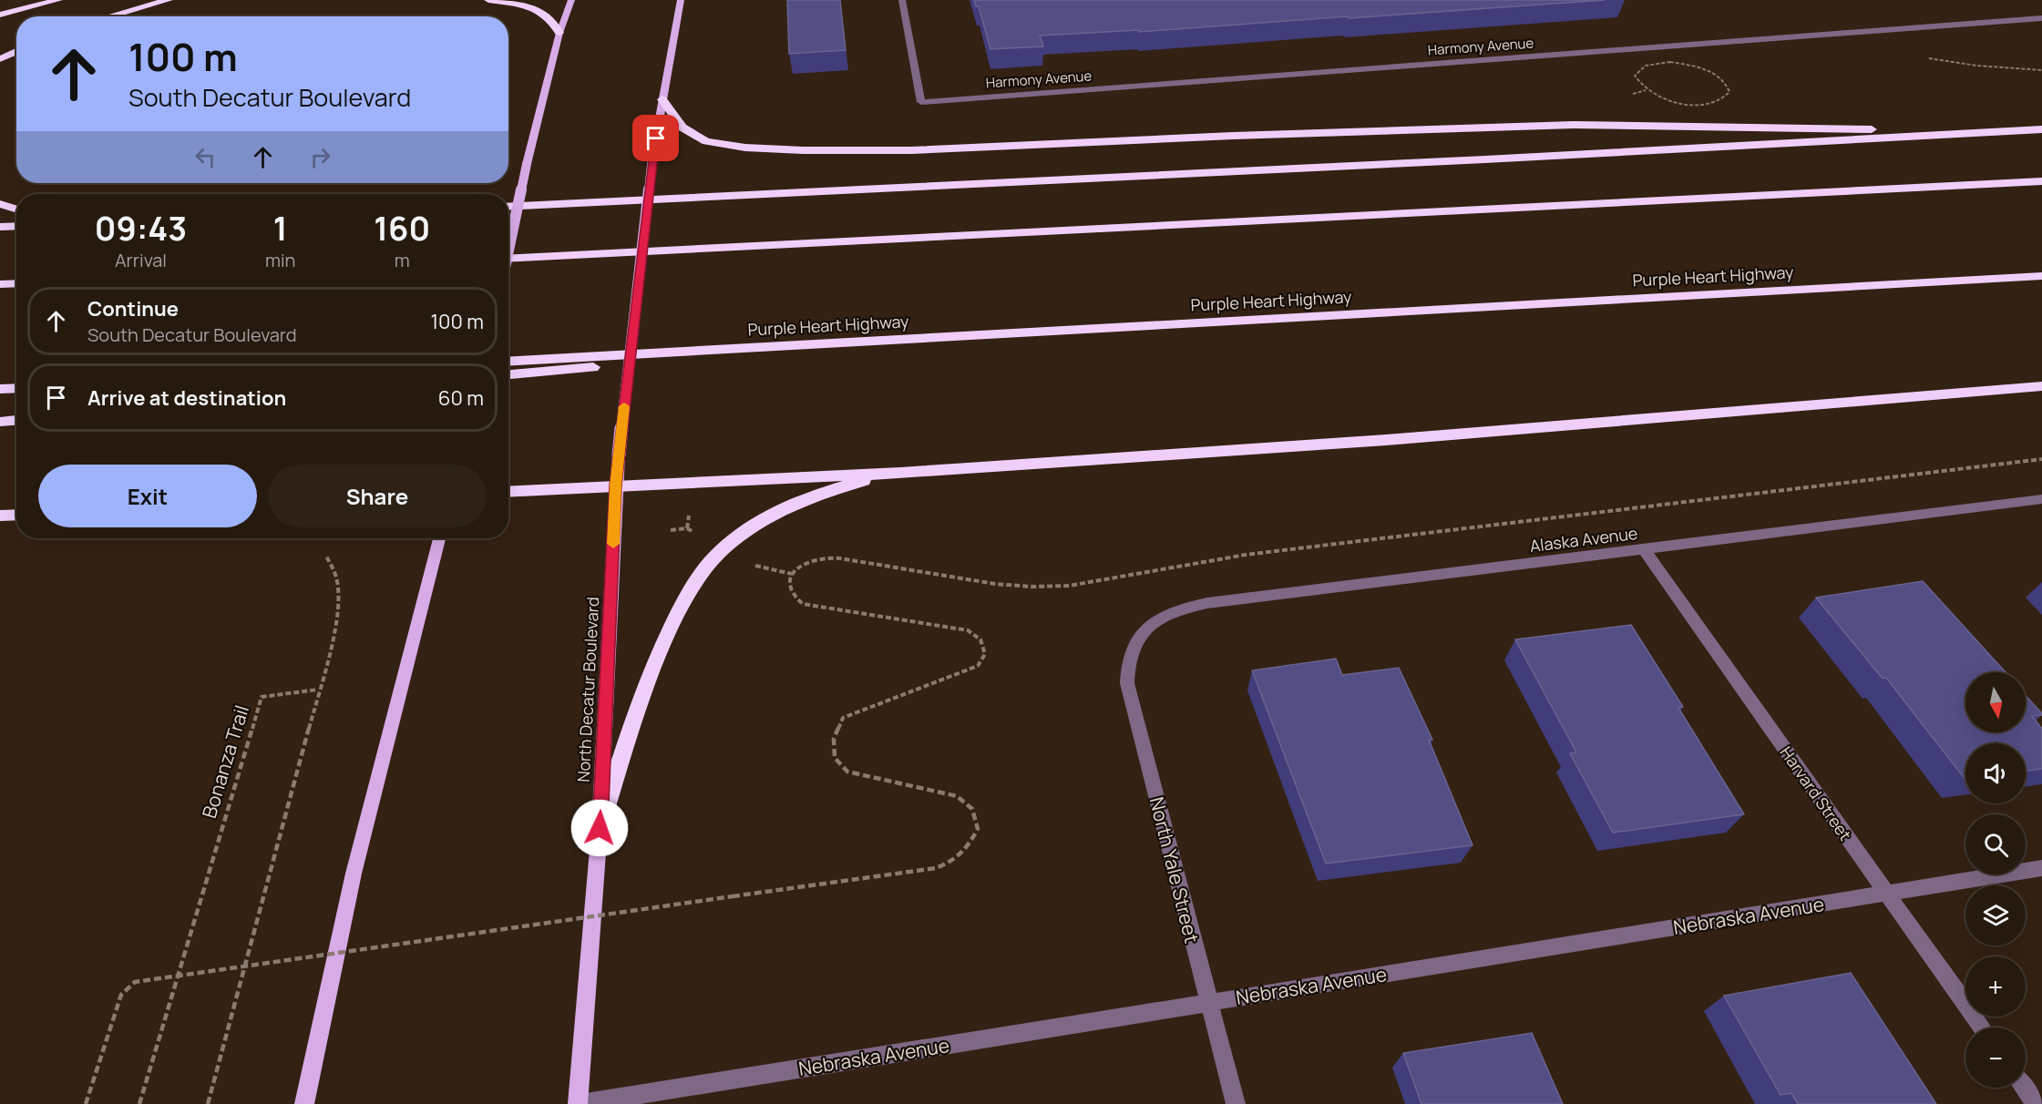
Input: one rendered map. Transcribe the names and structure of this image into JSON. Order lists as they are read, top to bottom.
{
  "streets": {
    "highway": ["Purple Heart Highway"],
    "main road": ["North Decatur Boulevard"],
    "street": [
      "Harmony Avenue",
      "Alaska Avenue",
      "Harvard Street",
      "North Yale Street",
      "Nebraska Avenue"
    ],
    "path": ["Bonanza Trail"]
  },
  "crossings": [
    ["Alaska Avenue", "Harvard Street"],
    ["Alaska Avenue", "North Yale Street"],
    ["North Decatur Boulevard", "Nebraska Avenue"],
    ["Harvard Street", "Nebraska Avenue"],
    ["North Yale Street", "Nebraska Avenue"]
  ],
  "north": "bottom",
  "page": {
    "turn": ["100 m", "South Decatur Boulevard"],
    "eta": [
      "09:43",
      "Arrival",
      "1",
      "min",
      "160",
      "m"
    ],
    "list": [
      {
        "name": "Continue",
        "note": "South Decatur Boulevard",
        "value": "100 m"
      },
      {
        "name": "Arrive at destination",
        "value": "60 m"
      }
    ],
    "buttons": ["Exit", "Share"],
    "map_buttons": ["+", "−"]
  }
}
